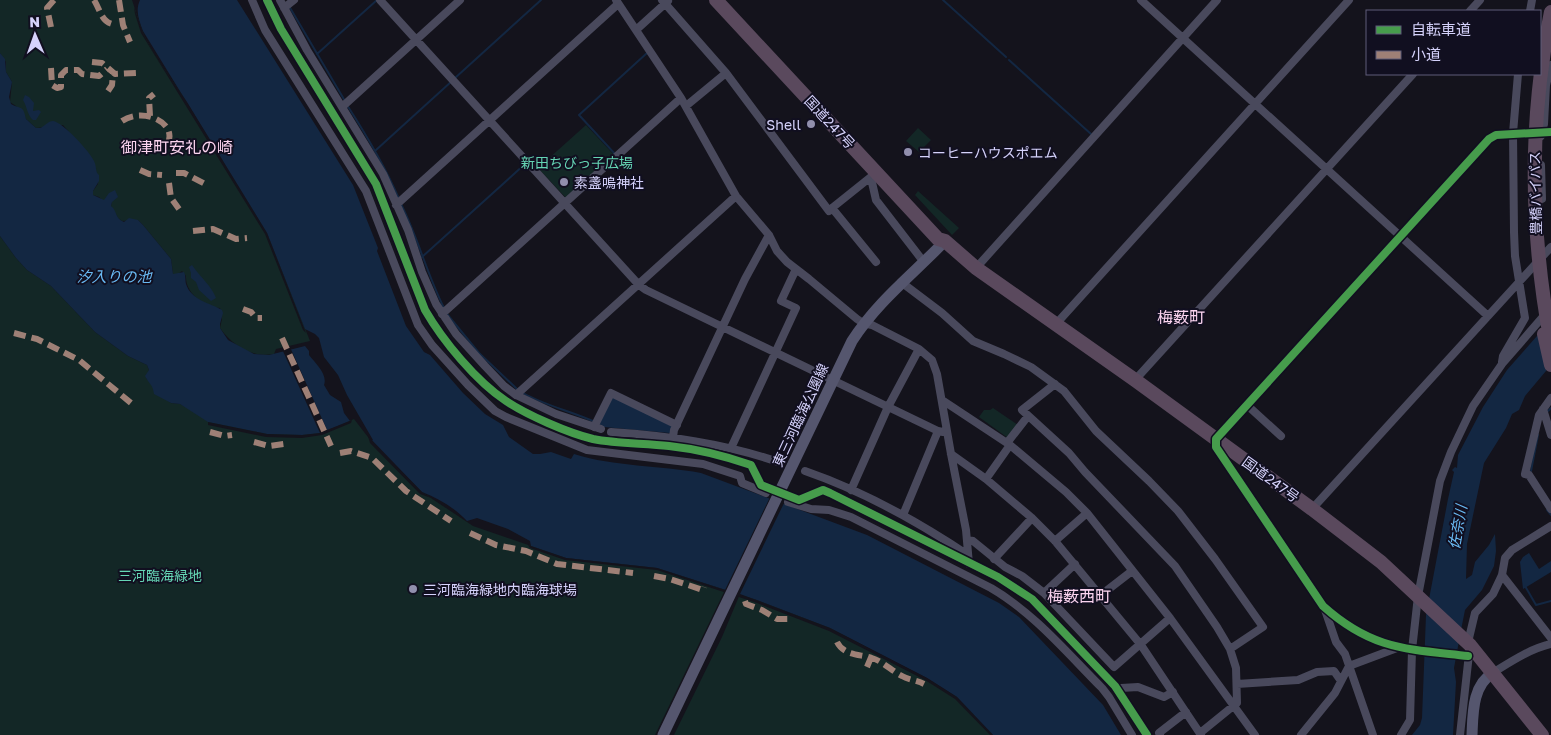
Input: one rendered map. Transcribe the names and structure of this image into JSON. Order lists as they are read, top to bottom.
{
  "streets": {
    "highway": ["国道247号", "豊橋バイパス"],
    "main road": ["東三河臨海公園線"]
  },
  "crossings": [
    ["国道247号", "東三河臨海公園線"]
  ],
  "districts": ["御津町安礼の崎", "梅薮町", "梅薮西町"],
  "water": ["汐入りの池", "佐奈川"],
  "parks": ["新田ちびっ子広場", "三河臨海緑地"],
  "places": [
    "Shell",
    "コーヒーハウスポエム",
    "素盞嗚神社",
    "三河臨海緑地内臨海球場"
  ],
  "legend": ["自転車道", "小道"],
  "north": "top"
}
